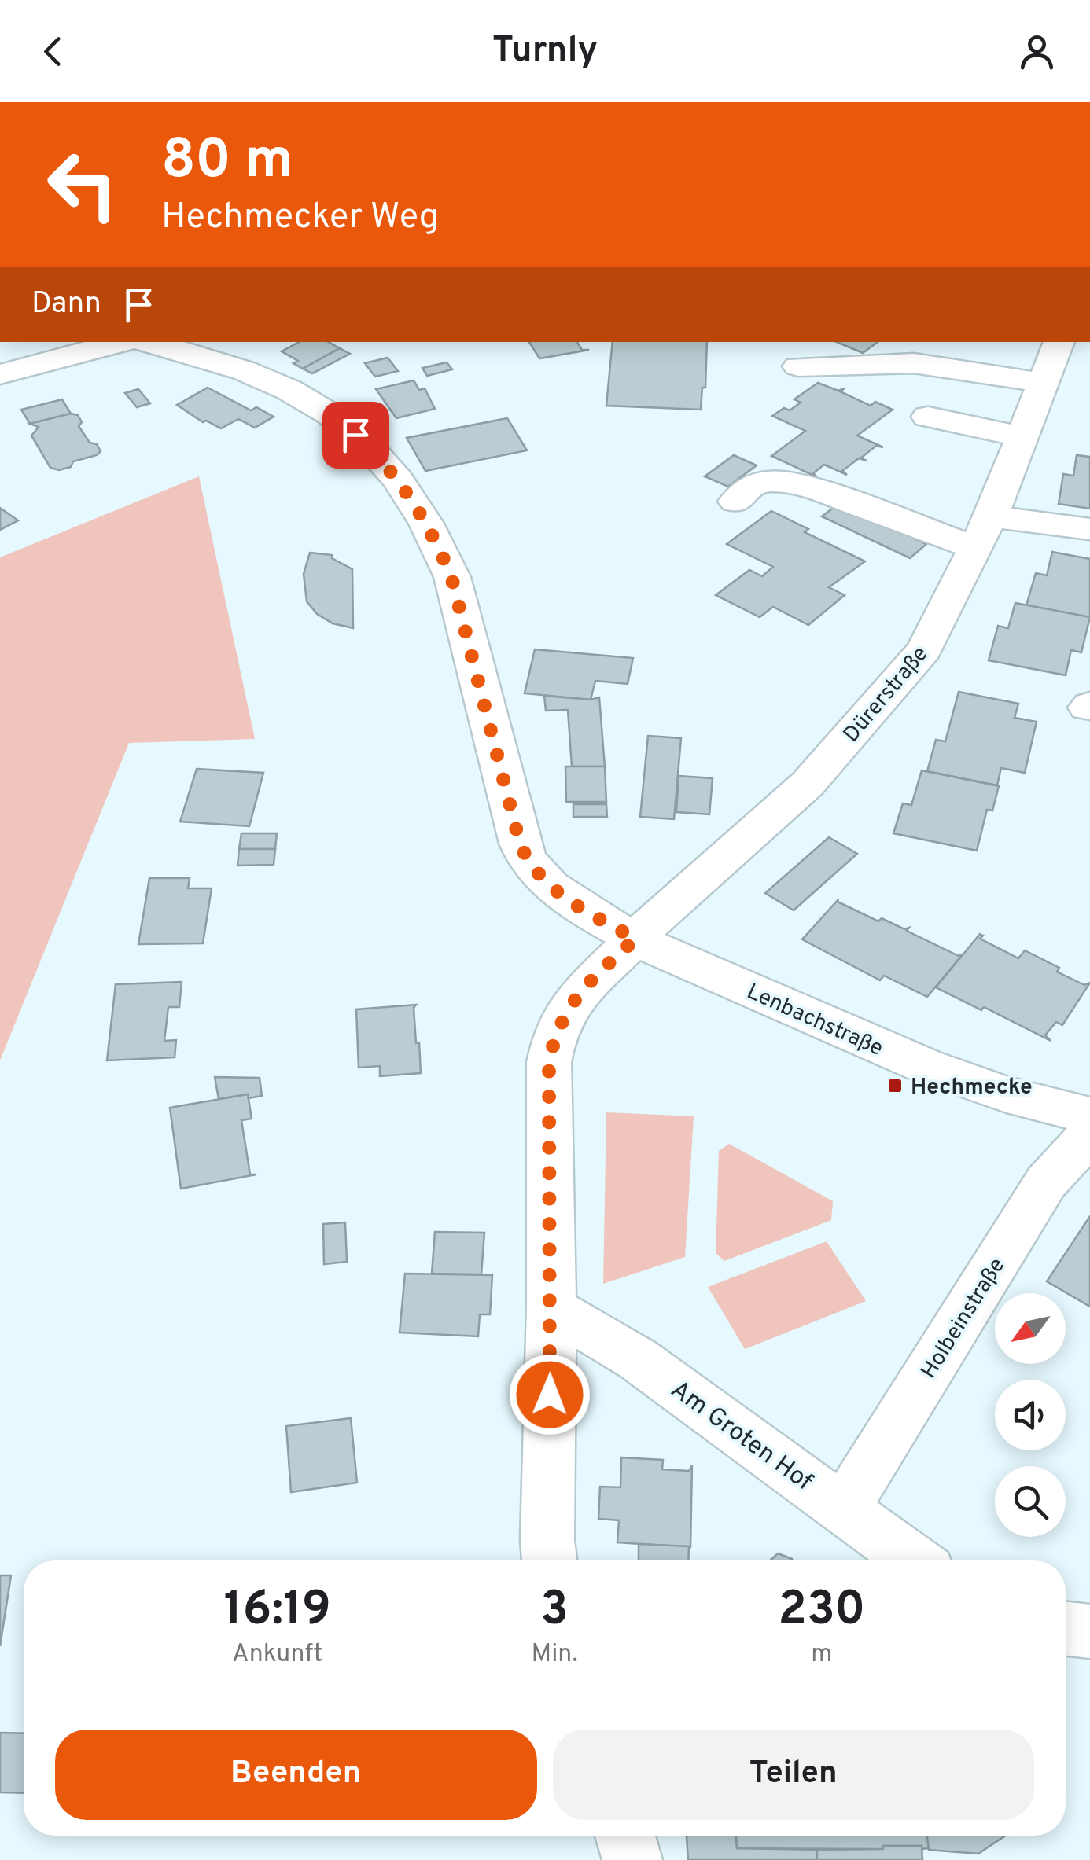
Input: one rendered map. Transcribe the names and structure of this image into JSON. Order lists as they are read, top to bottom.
{
  "streets": {
    "street": [
      "Dürerstraße",
      "Lenbachstraße",
      "Holbeinstraße",
      "Am Groten Hof"
    ]
  },
  "crossings": [
    ["Dürerstraße", "Lenbachstraße"],
    ["Holbeinstraße", "Am Groten Hof"]
  ],
  "places": {
    "transit": ["Hechmecke"]
  },
  "north": "bottom left",
  "page": {
    "header": "Turnly",
    "turn": ["80 m", "Hechmecker Weg"],
    "then": "Dann",
    "eta": [
      "16:19",
      "Ankunft",
      "3",
      "Min.",
      "230",
      "m"
    ],
    "buttons": ["Beenden", "Teilen"]
  }
}
